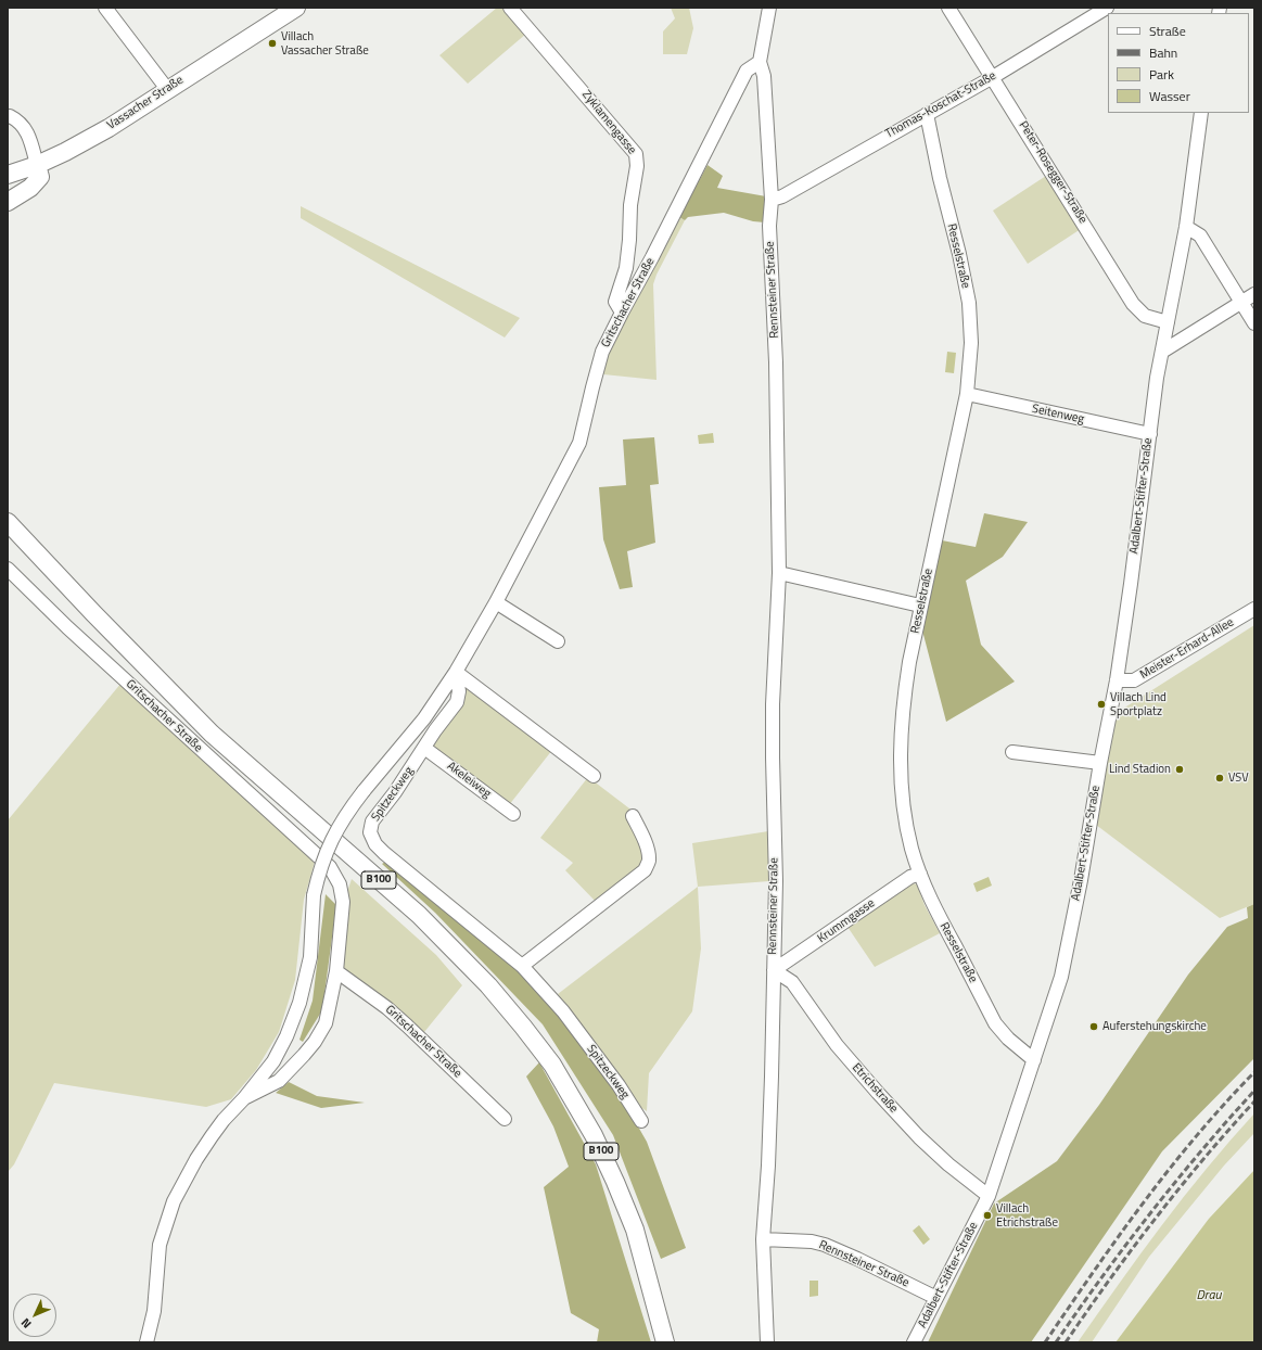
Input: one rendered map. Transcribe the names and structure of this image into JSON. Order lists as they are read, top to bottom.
{
  "streets": {
    "main road": ["Vassacher Straße", "B100"],
    "street": [
      "Thomas-Koschat-Straße",
      "Zyklamengasse",
      "Peter-Rosegger-Straße",
      "Resselstraße",
      "Rennsteiner Straße",
      "Gritschacher Straße",
      "Seitenweg",
      "Adalbert-Stifter-Straße",
      "Meister-Erhard-Allee",
      "Akeleiweg",
      "Spitzeckweg",
      "Krummgasse",
      "Etrichstraße"
    ]
  },
  "crossings": [
    ["Thomas-Koschat-Straße", "Peter-Rosegger-Straße"],
    ["Thomas-Koschat-Straße", "Resselstraße"],
    ["Thomas-Koschat-Straße", "Rennsteiner Straße"],
    ["Zyklamengasse", "Gritschacher Straße"],
    ["Peter-Rosegger-Straße", "Adalbert-Stifter-Straße"],
    ["Resselstraße", "Seitenweg"],
    ["Resselstraße", "Adalbert-Stifter-Straße"],
    ["Resselstraße", "Krummgasse"],
    ["Rennsteiner Straße", "Gritschacher Straße"],
    ["Rennsteiner Straße", "Adalbert-Stifter-Straße"],
    ["Rennsteiner Straße", "Krummgasse"],
    ["Rennsteiner Straße", "Etrichstraße"],
    ["Gritschacher Straße", "Spitzeckweg"],
    ["Seitenweg", "Adalbert-Stifter-Straße"],
    ["Adalbert-Stifter-Straße", "Meister-Erhard-Allee"],
    ["Adalbert-Stifter-Straße", "Etrichstraße"],
    ["Akeleiweg", "Spitzeckweg"],
    ["Krummgasse", "Etrichstraße"]
  ],
  "water": ["Drau"],
  "places": [
    "Villach Vassacher Straße",
    "Villach Lind Sportplatz",
    "Lind Stadion",
    "VSV",
    "Auferstehungskirche",
    "Villach Etrichstraße"
  ],
  "legend": [
    "Straße",
    "Bahn",
    "Park",
    "Wasser"
  ],
  "north": "bottom left"
}
